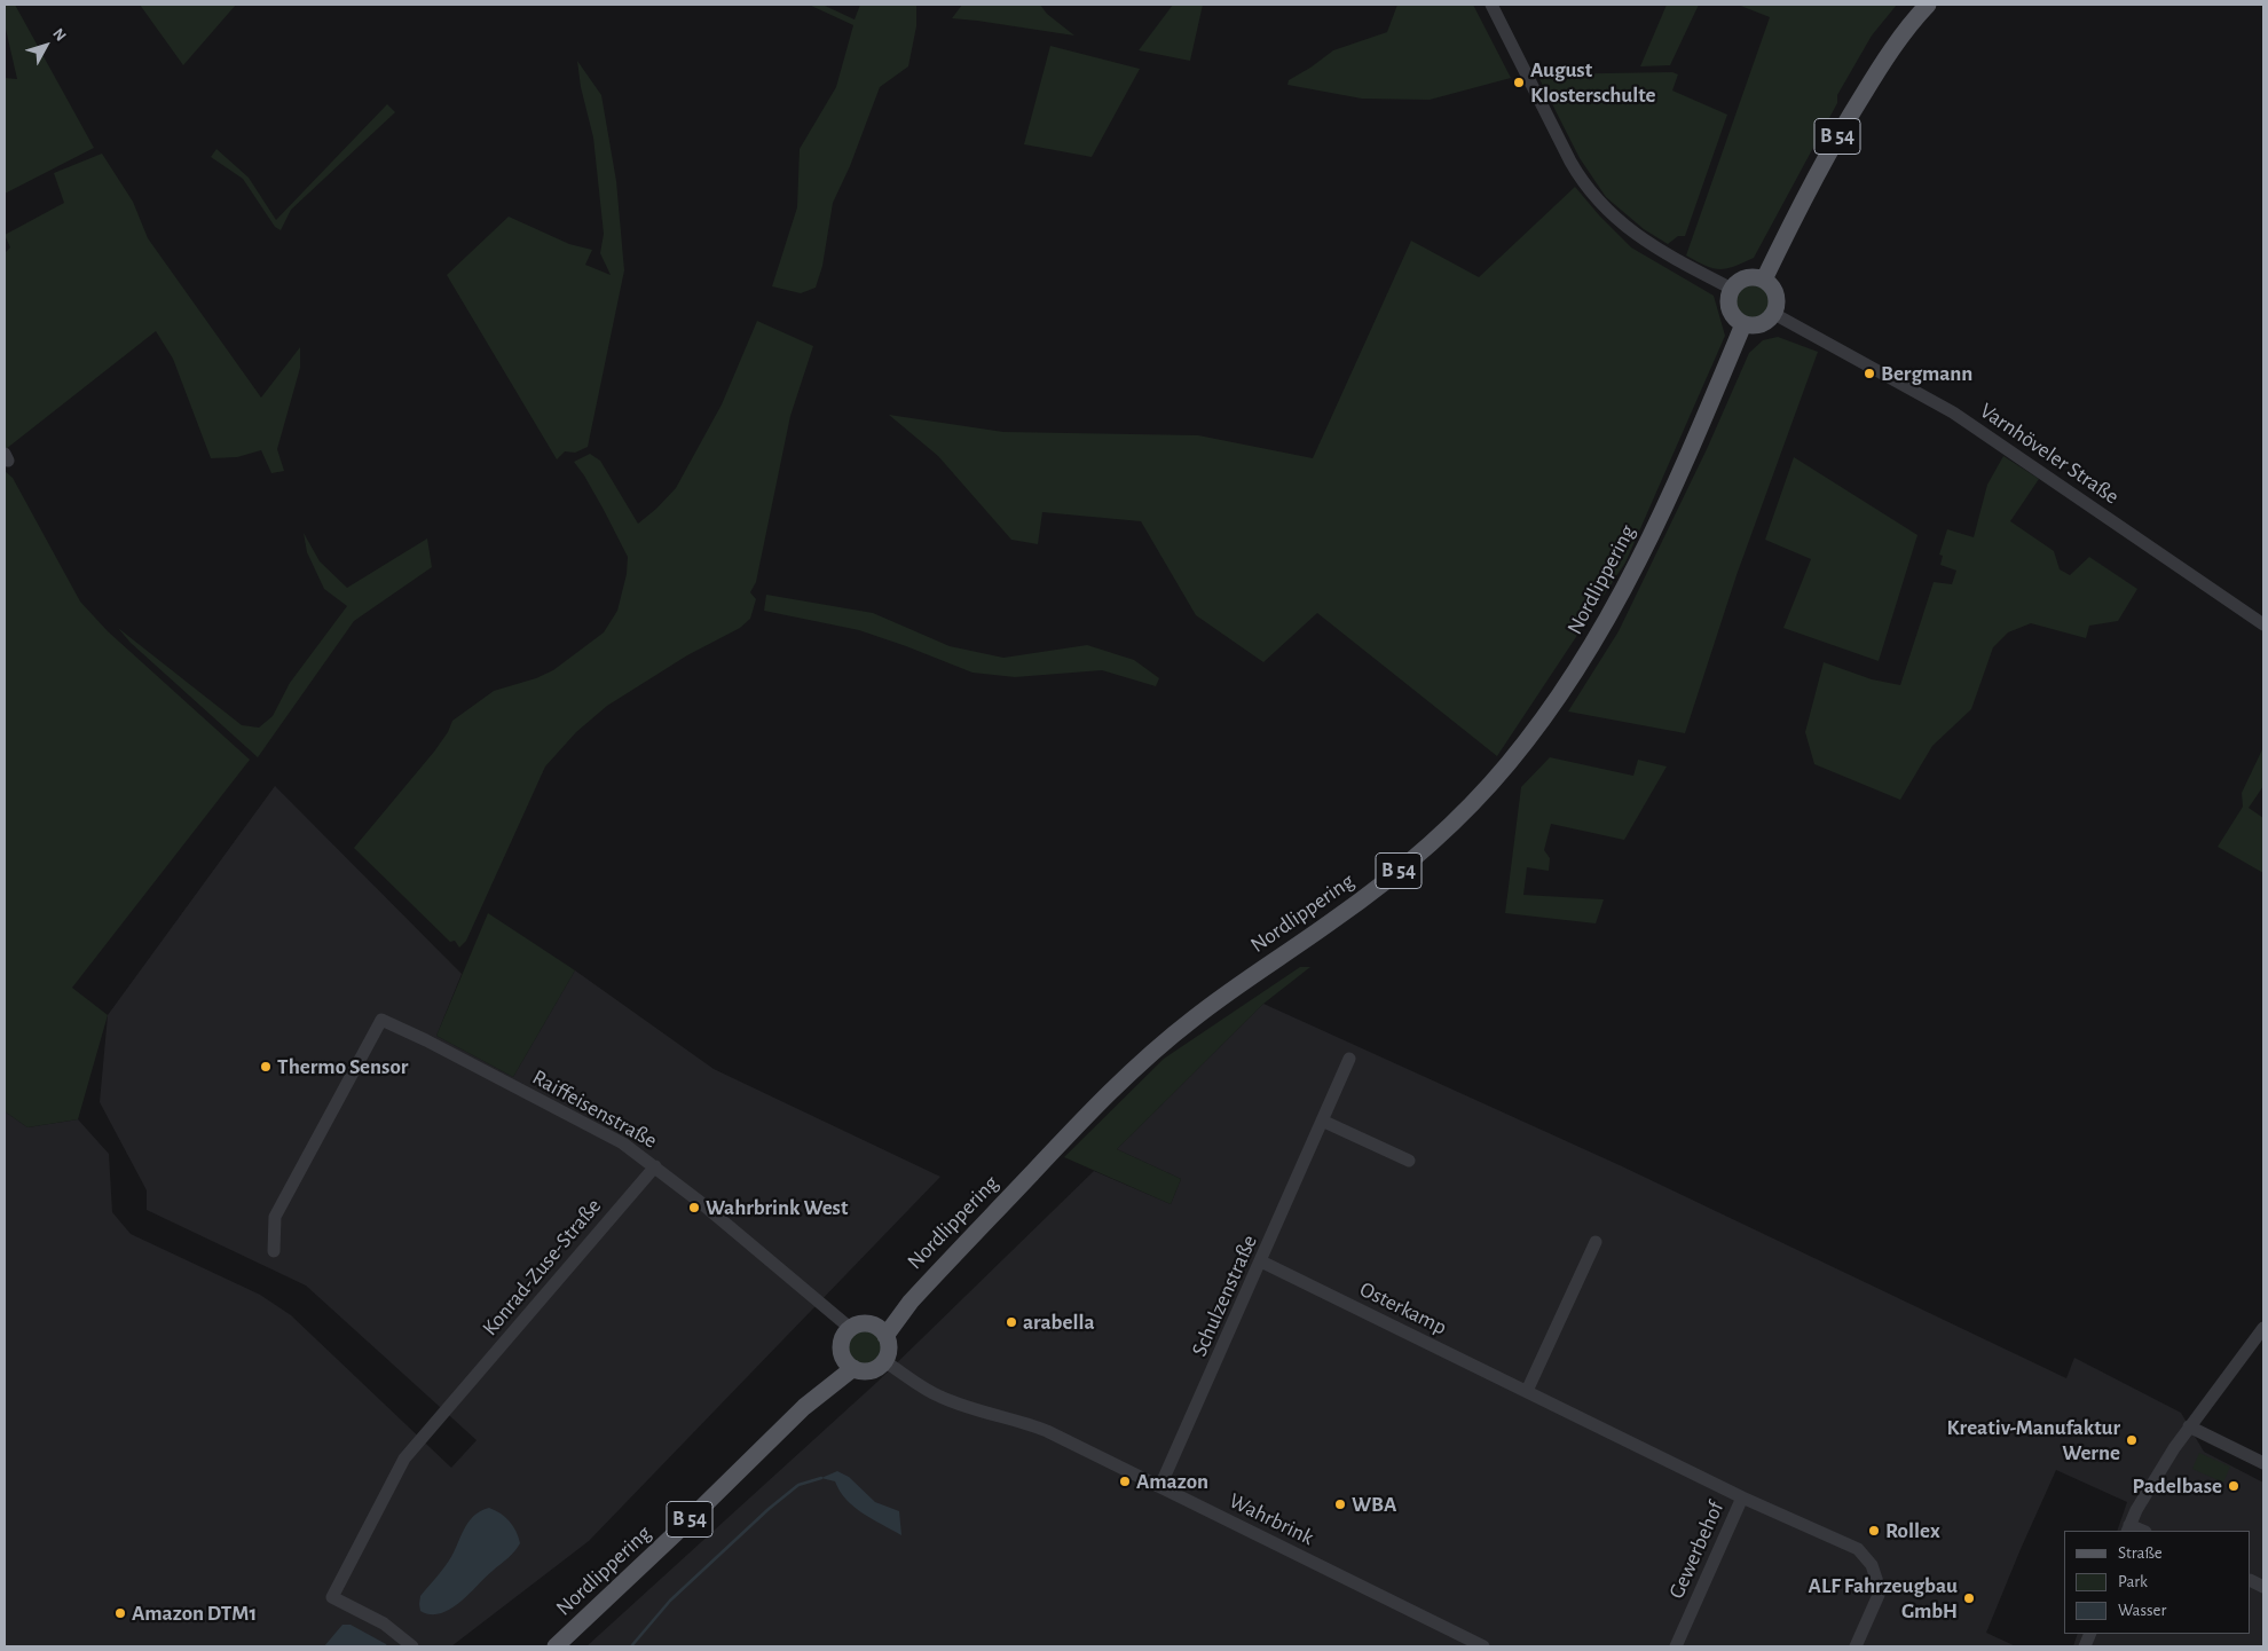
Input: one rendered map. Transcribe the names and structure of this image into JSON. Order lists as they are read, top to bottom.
{
  "streets": {
    "main road": ["B 54", "Nordlippering"],
    "street": [
      "Varnhöveler Straße",
      "Raiffeisenstraße",
      "Konrad-Zuse-Straße",
      "Schulzenstraße",
      "Osterkamp",
      "Wahrbrink",
      "Gewerbehof"
    ]
  },
  "crossings": [
    ["B 54", "Varnhöveler Straße"],
    ["B 54", "Nordlippering"],
    ["Varnhöveler Straße", "Nordlippering"],
    ["Nordlippering", "Raiffeisenstraße"],
    ["Nordlippering", "Wahrbrink"],
    ["Raiffeisenstraße", "Konrad-Zuse-Straße"],
    ["Raiffeisenstraße", "Wahrbrink"],
    ["Schulzenstraße", "Osterkamp"],
    ["Schulzenstraße", "Wahrbrink"],
    ["Osterkamp", "Gewerbehof"]
  ],
  "places": [
    "August Klosterschulte",
    "Bergmann",
    "Thermo Sensor",
    "Wahrbrink West",
    "arabella",
    "Kreativ-Manufaktur Werne",
    "Amazon",
    "Padelbase",
    "WBA",
    "Rollex",
    "ALF Fahrzeugbau GmbH",
    "Amazon DTM1"
  ],
  "legend": ["Straße", "Park", "Wasser"],
  "north": "top right"
}
